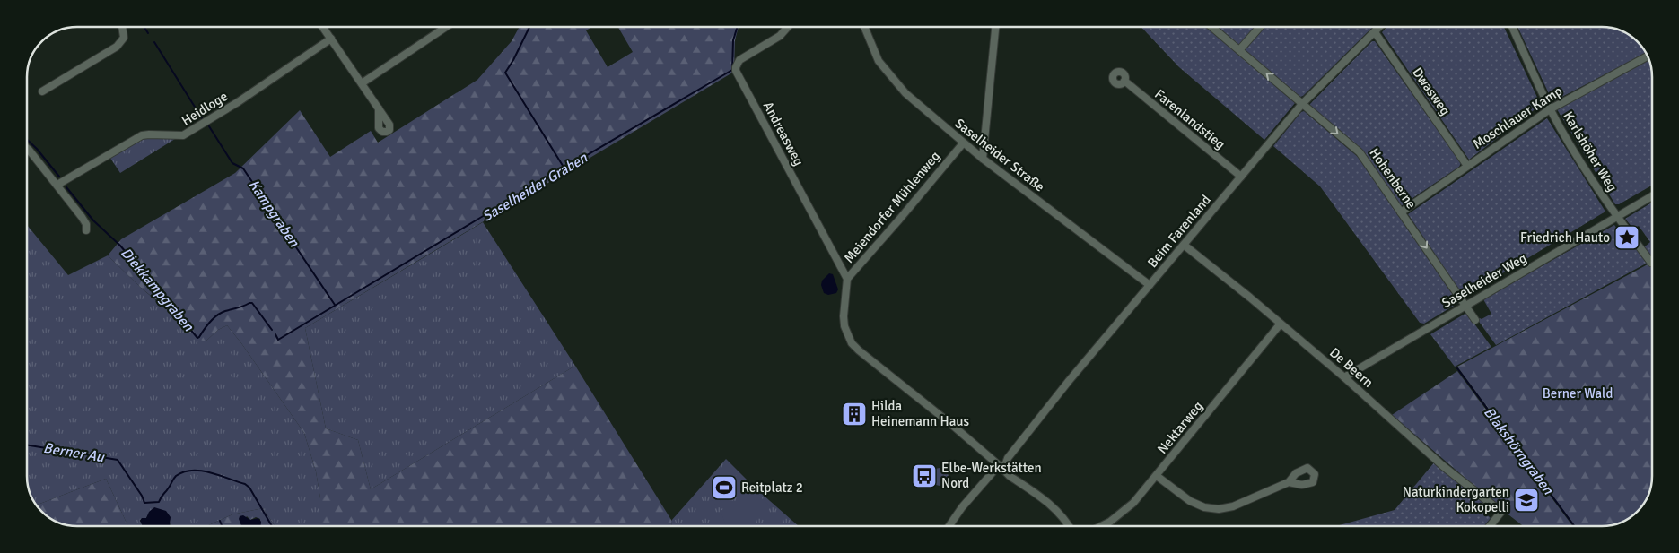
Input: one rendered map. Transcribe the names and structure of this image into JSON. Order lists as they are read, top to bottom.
{
  "streets": {
    "street": [
      "Dwasweg",
      "Heidloge",
      "Moschlauer Kamp",
      "Farenlandstieg",
      "Andreasweg",
      "Karlshöher Weg",
      "Saselheider Straße",
      "Hohenberne",
      "Meiendorfer Mühlenweg",
      "Beim Farenland",
      "Saselheider Weg",
      "De Beern",
      "Nektarweg"
    ]
  },
  "crossings": [
    ["Dwasweg", "Moschlauer Kamp"],
    ["Dwasweg", "Beim Farenland"],
    ["Moschlauer Kamp", "Karlshöher Weg"],
    ["Moschlauer Kamp", "Hohenberne"],
    ["Farenlandstieg", "Beim Farenland"],
    ["Andreasweg", "Meiendorfer Mühlenweg"],
    ["Karlshöher Weg", "Saselheider Weg"],
    ["Saselheider Straße", "Meiendorfer Mühlenweg"],
    ["Saselheider Straße", "Beim Farenland"],
    ["Hohenberne", "Beim Farenland"],
    ["Hohenberne", "Saselheider Weg"],
    ["Meiendorfer Mühlenweg", "Beim Farenland"],
    ["Beim Farenland", "De Beern"],
    ["Saselheider Weg", "De Beern"],
    ["De Beern", "Nektarweg"]
  ],
  "water": [
    "Saselheider Graben",
    "Kampgraben",
    "Diekkampgraben",
    "Blakshörngraben",
    "Berner Au"
  ],
  "parks": ["Berner Wald"],
  "places": {
    "place": ["Friedrich Hauto"],
    "building": ["Hilda Heinemann Haus"],
    "bus stop": ["Elbe-Werkstätten Nord"],
    "sports": ["Reitplatz 2"],
    "school or university": ["Naturkindergarten Kokopelli"]
  }
}
